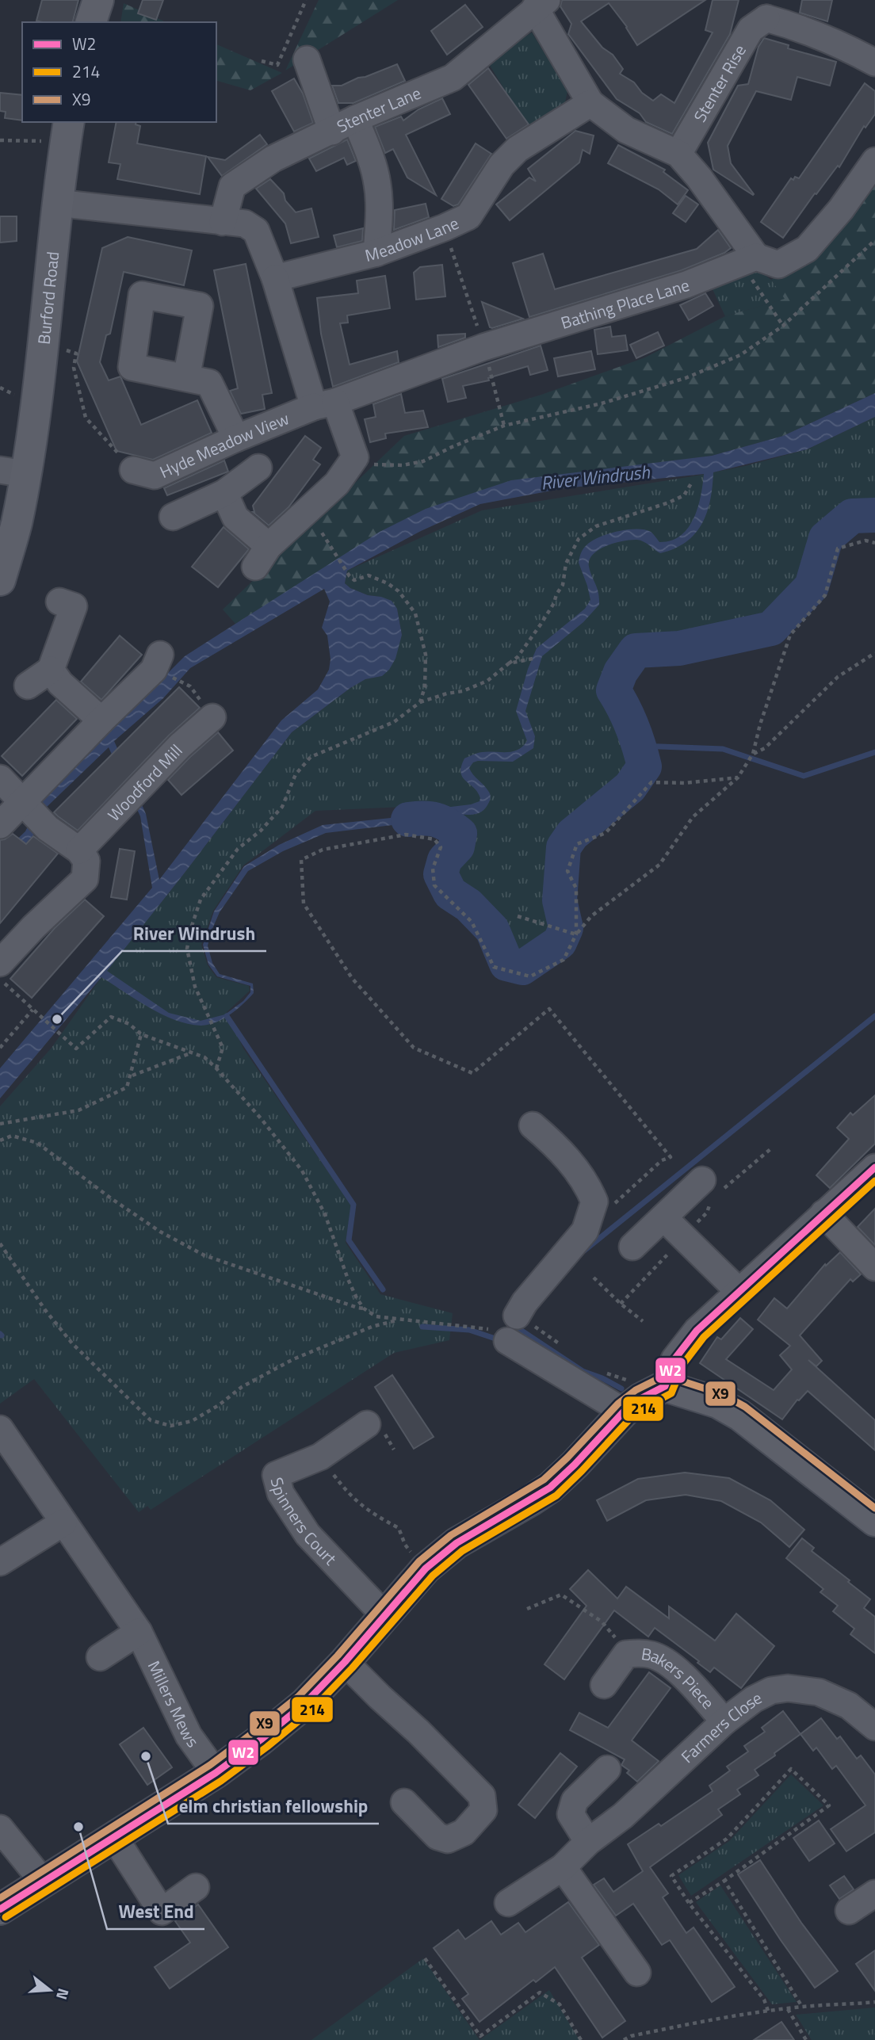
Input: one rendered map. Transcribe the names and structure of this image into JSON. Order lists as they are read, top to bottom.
{
  "streets": {
    "main road": ["Burford Road"],
    "street": [
      "Stenter Rise",
      "Stenter Lane",
      "Meadow Lane",
      "Bathing Place Lane",
      "Hyde Meadow View",
      "Woodford Mill",
      "Spinners Court",
      "Bakers Piece",
      "Millers Mews",
      "Farmers Close"
    ]
  },
  "crossings": [
    ["Bathing Place Lane", "Hyde Meadow View"],
    ["Bakers Piece", "Farmers Close"]
  ],
  "water": ["River Windrush"],
  "places": ["River Windrush", "elm christian fellowship", "West End"],
  "lines": ["transit line W2", "transit line 214", "transit line X9"],
  "legend": ["W2", "214", "X9"],
  "north": "right"
}
